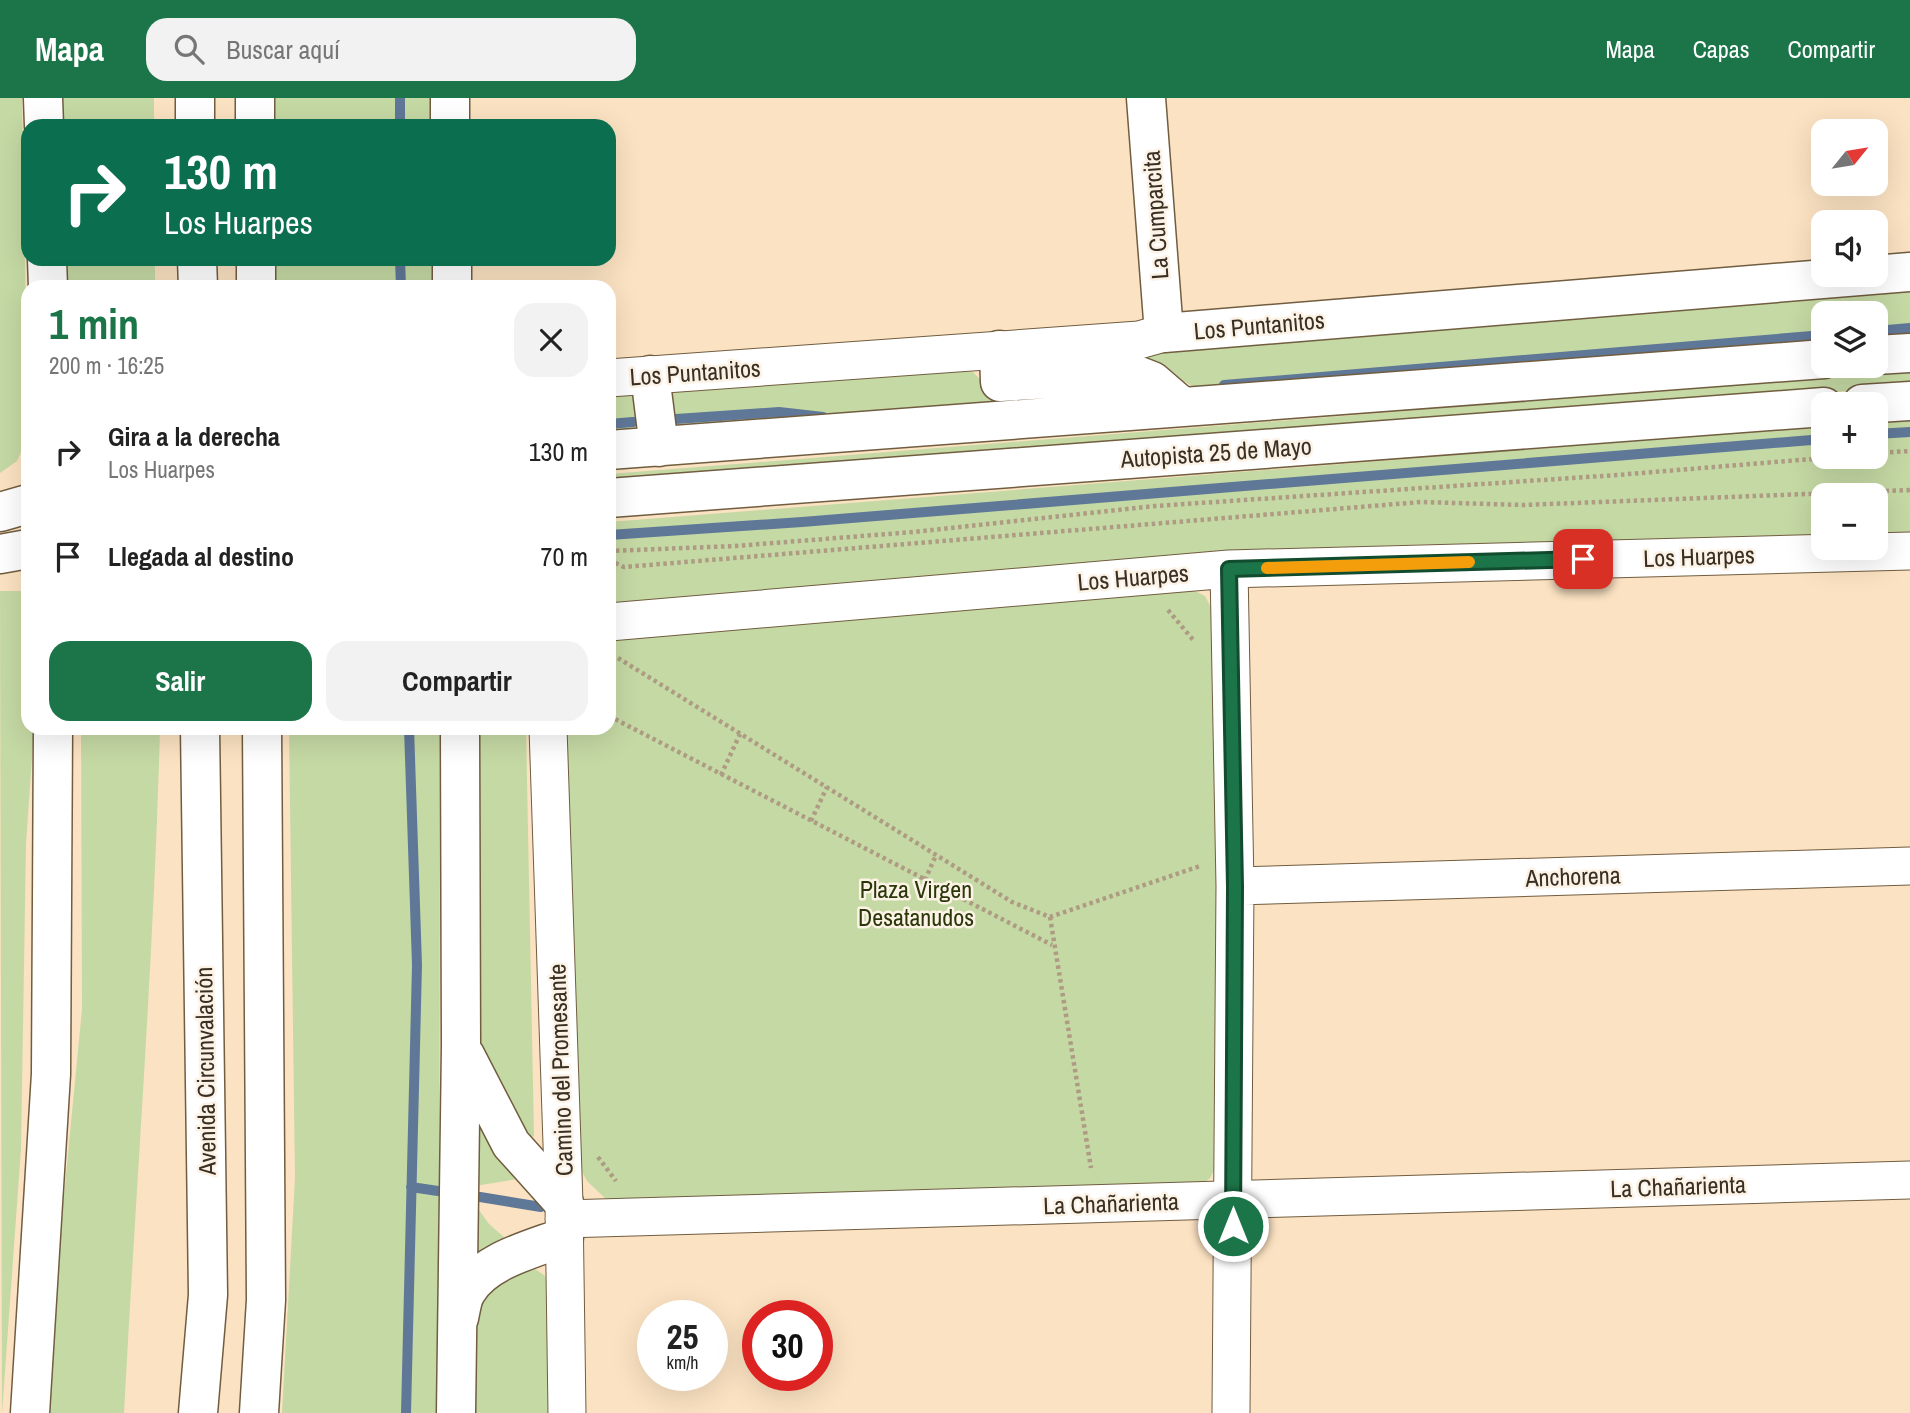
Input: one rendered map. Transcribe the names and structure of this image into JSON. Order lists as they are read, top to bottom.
{
  "streets": {
    "main road": [
      "La Cumparcita",
      "Los Puntanitos",
      "Autopista 25 de Mayo",
      "Avenida Circunvalación"
    ],
    "street": [
      "Los Huarpes",
      "Anchorena",
      "Camino del Promesante",
      "La Chañarienta"
    ]
  },
  "crossings": [
    ["La Cumparcita", "Los Puntanitos"],
    ["Camino del Promesante", "La Chañarienta"]
  ],
  "parks": ["Plaza Virgen Desatanudos"],
  "north": "top right",
  "page": {
    "header": "Mapa",
    "search": "Buscar aquí",
    "nav": ["Mapa", "Capas", "Compartir"],
    "map_buttons": ["+", "−"],
    "turn": ["130 m", "Los Huarpes"],
    "heading": ["1 min", "200 m · 16:25"],
    "list": [
      {
        "name": "Gira a la derecha",
        "note": "Los Huarpes",
        "value": "130 m"
      },
      {
        "name": "Llegada al destino",
        "value": "70 m"
      }
    ],
    "buttons": ["Salir", "Compartir"],
    "speed": "25 km/h",
    "limit": "30"
  }
}
